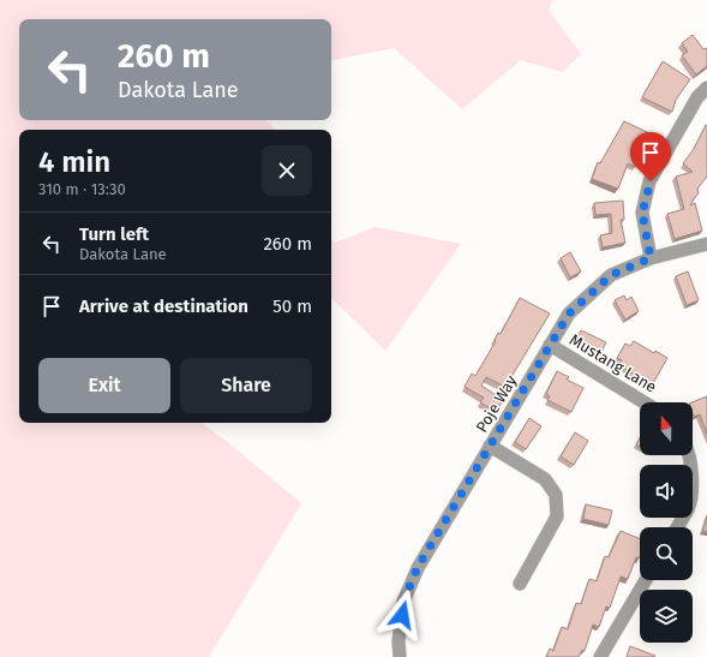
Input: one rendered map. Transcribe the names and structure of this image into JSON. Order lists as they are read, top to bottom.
{
  "streets": {
    "street": ["Mustang Lane", "Poje Way"]
  },
  "crossings": [
    ["Mustang Lane", "Poje Way"]
  ],
  "north": "top",
  "page": {
    "turn": ["260 m", "Dakota Lane"],
    "heading": ["4 min", "310 m · 13:30"],
    "list": [
      {
        "name": "Turn left",
        "note": "Dakota Lane",
        "value": "260 m"
      },
      {
        "name": "Arrive at destination",
        "value": "50 m"
      }
    ],
    "buttons": ["Exit", "Share"]
  }
}
